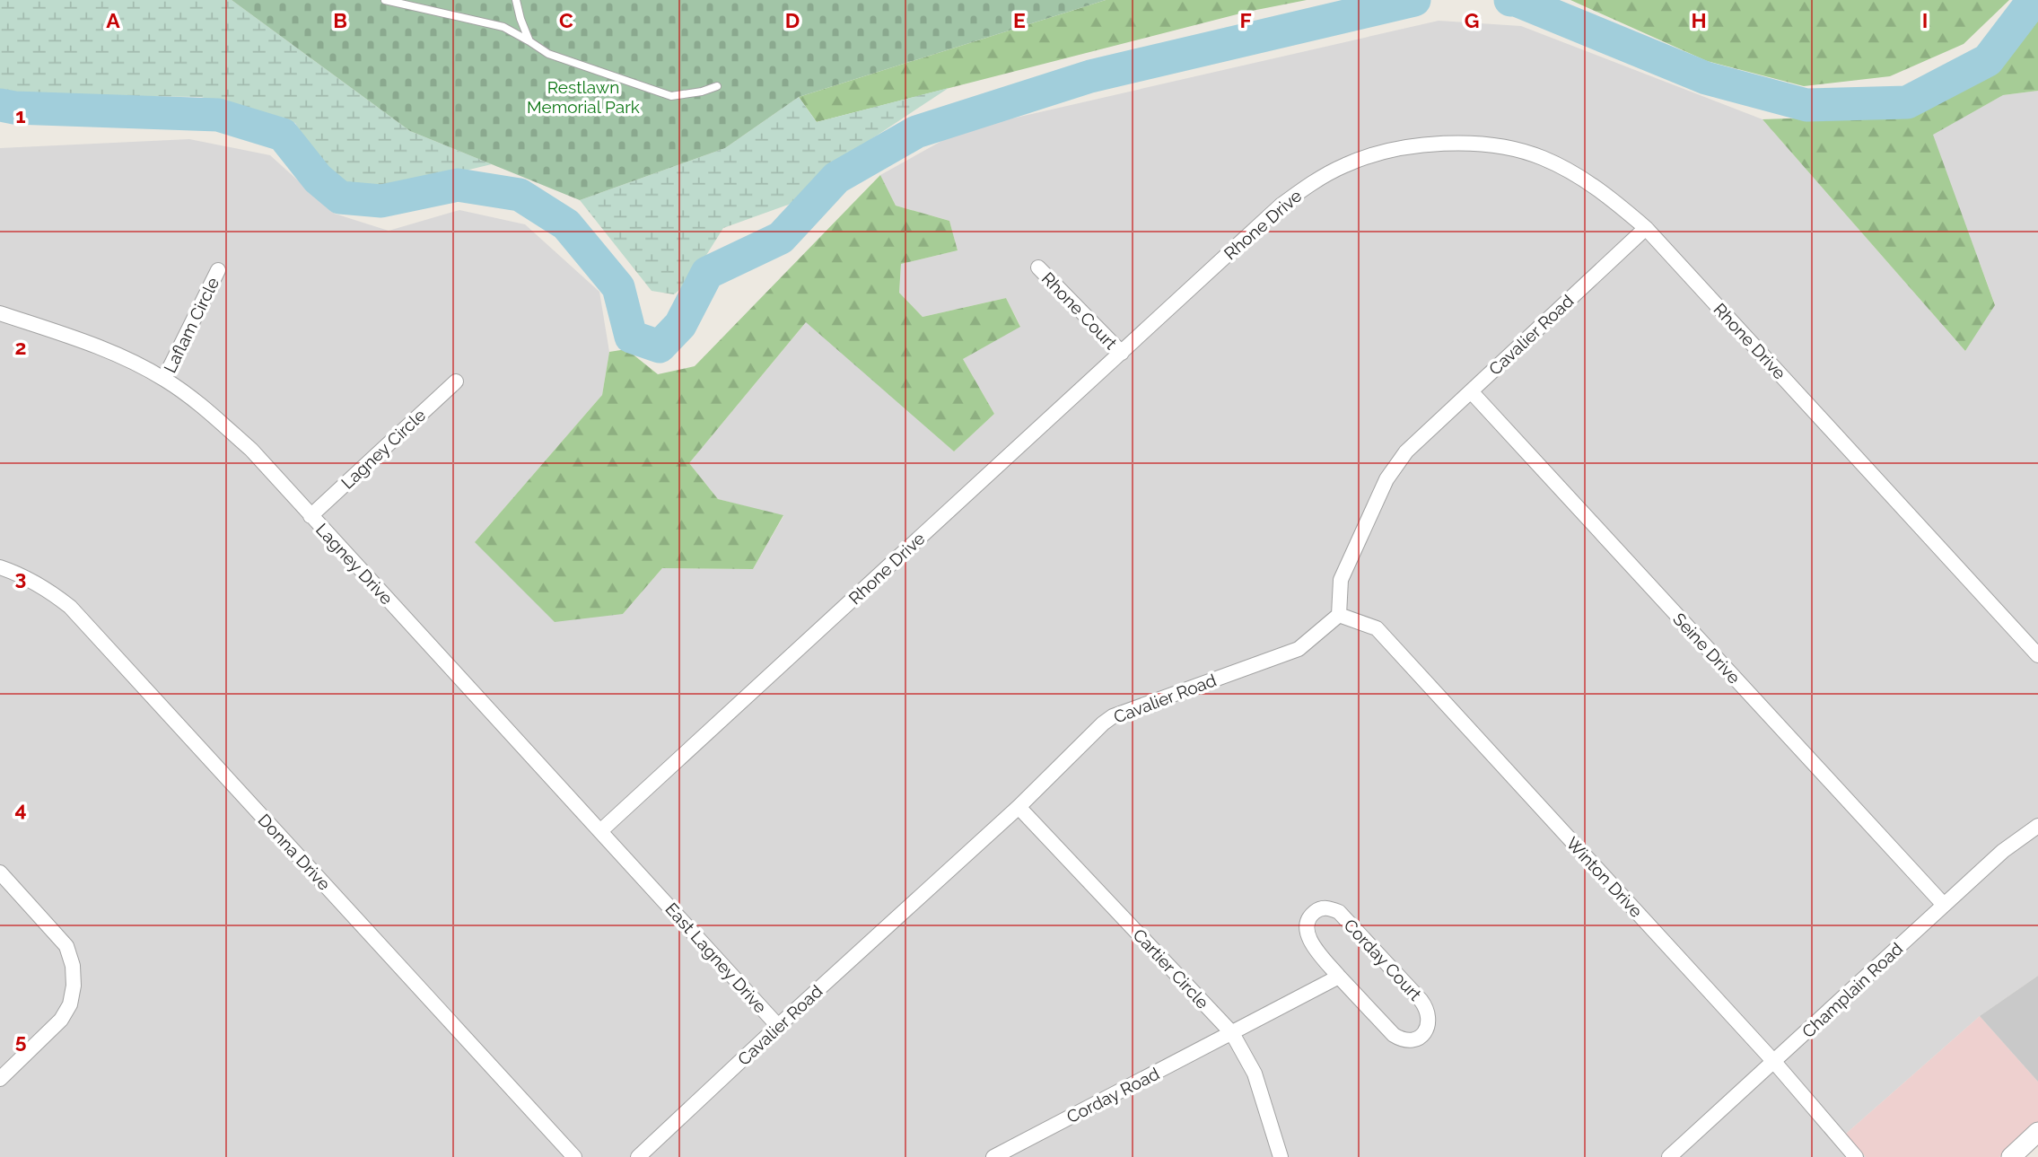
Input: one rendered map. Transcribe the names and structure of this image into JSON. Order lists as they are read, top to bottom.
{
  "streets": {
    "street": [
      "Rhone Drive",
      "Rhone Court",
      "Laflam Circle",
      "Cavalier Road",
      "Lagney Circle",
      "Lagney Drive",
      "Seine Drive",
      "Donna Drive",
      "Winton Drive",
      "East Lagney Drive",
      "Corday Court",
      "Cartier Circle",
      "Champlain Road",
      "Corday Road"
    ]
  },
  "crossings": [
    ["Rhone Drive", "Rhone Court"],
    ["Rhone Drive", "Cavalier Road"],
    ["Rhone Drive", "Lagney Drive"],
    ["Laflam Circle", "Lagney Drive"],
    ["Cavalier Road", "Seine Drive"],
    ["Cavalier Road", "Winton Drive"],
    ["Cavalier Road", "East Lagney Drive"],
    ["Cavalier Road", "Cartier Circle"],
    ["Lagney Circle", "Lagney Drive"],
    ["Lagney Drive", "East Lagney Drive"],
    ["Seine Drive", "Champlain Road"],
    ["Winton Drive", "Champlain Road"],
    ["Cartier Circle", "Corday Road"]
  ],
  "parks": ["Restlawn Memorial Park"],
  "grid": {
    "columns": [
      "A",
      "B",
      "C",
      "D",
      "E",
      "F",
      "G",
      "H",
      "I"
    ],
    "rows": [
      "1",
      "2",
      "3",
      "4",
      "5"
    ]
  }
}
